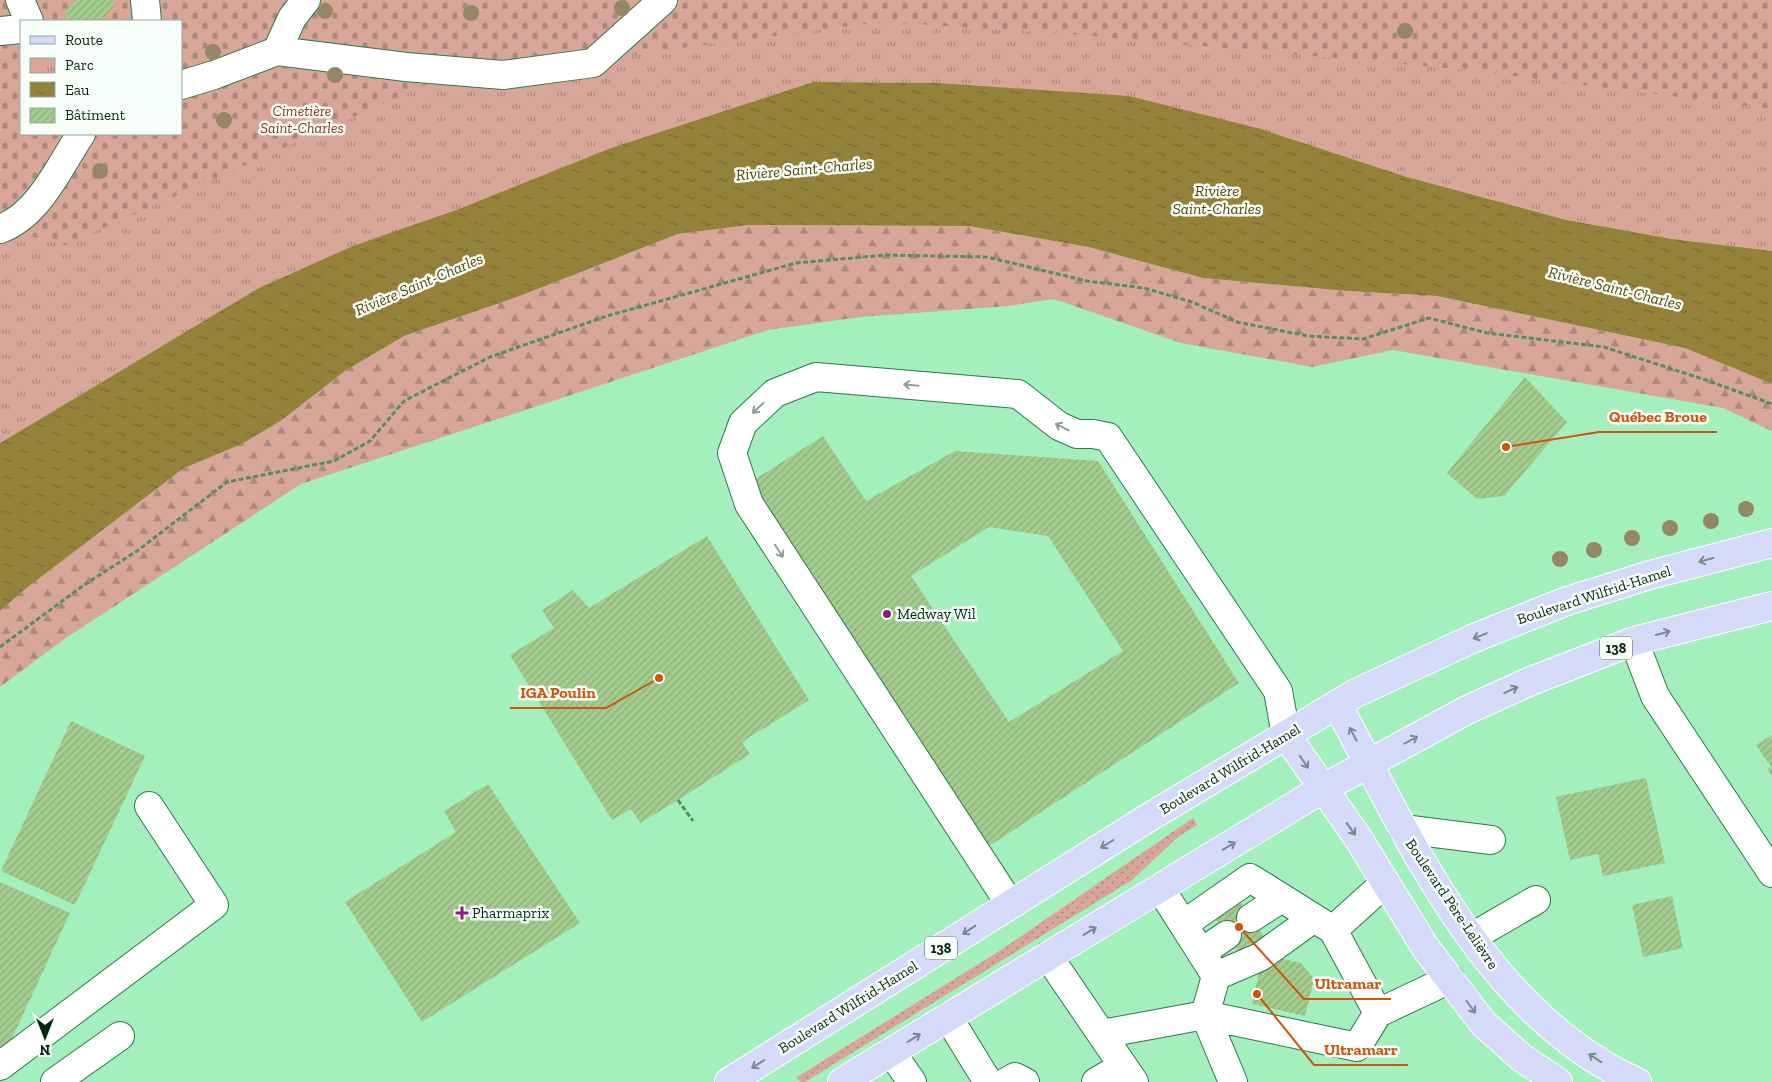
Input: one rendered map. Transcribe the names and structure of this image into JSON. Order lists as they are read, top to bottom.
{
  "streets": {
    "main road": ["Boulevard Wilfrid-Hamel", "138", "Boulevard Père-Lelièvre"]
  },
  "crossings": [
    ["Boulevard Wilfrid-Hamel", "Boulevard Père-Lelièvre"],
    ["138", "Boulevard Père-Lelièvre"]
  ],
  "water": ["Rivière Saint-Charles"],
  "parks": ["Cimetière Saint-Charles"],
  "places": {
    "other": [
      "Québec Broue",
      "Medway Wil",
      "IGA Poulin",
      "Ultramar",
      "Ultramarr"
    ],
    "health": ["Pharmaprix"]
  },
  "legend": [
    "Route",
    "Parc",
    "Eau",
    "Bâtiment"
  ],
  "north": "bottom"
}
